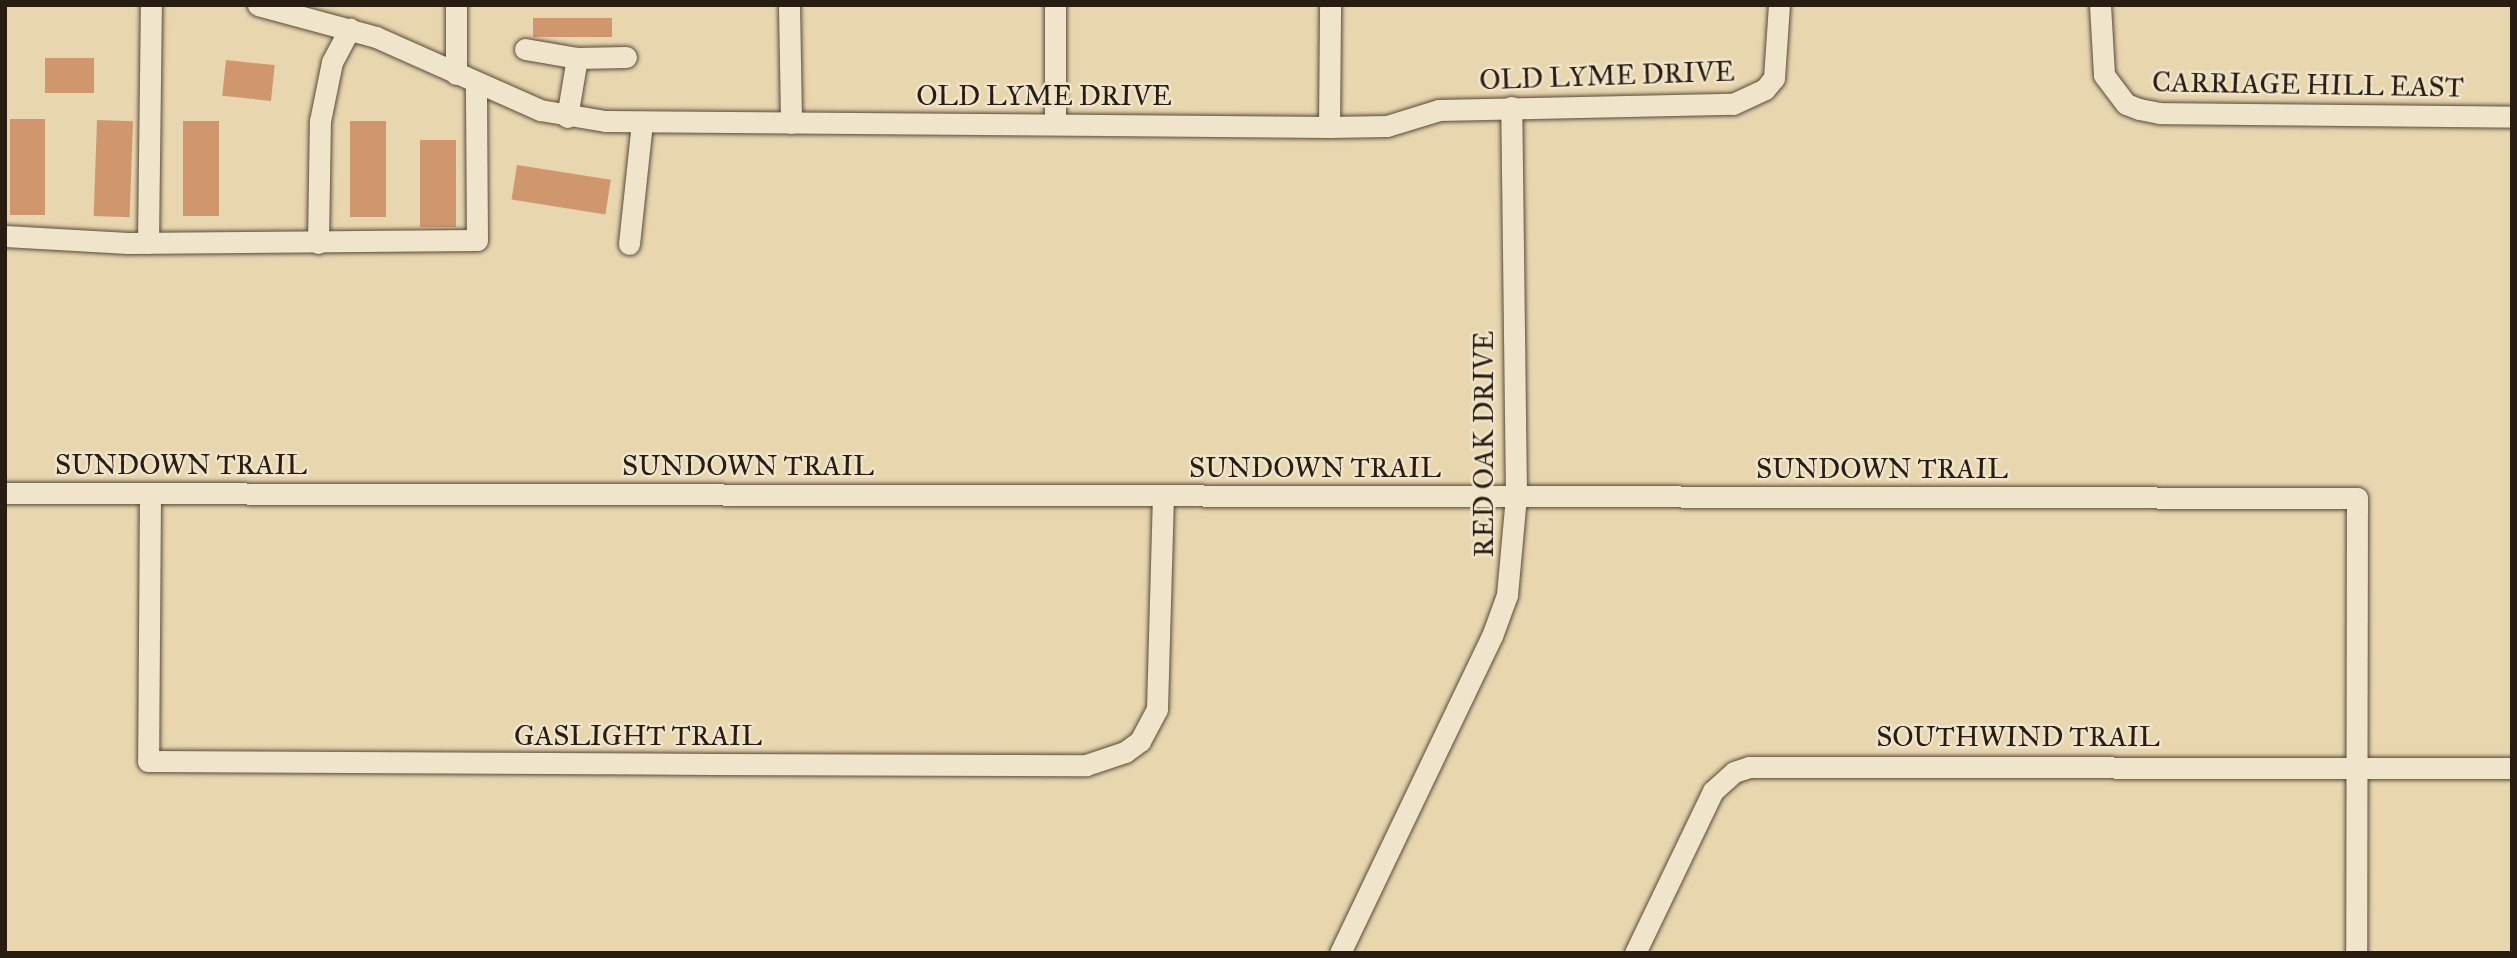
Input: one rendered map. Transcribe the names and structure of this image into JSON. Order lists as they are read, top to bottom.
{
  "streets": {
    "street": [
      "OLD LYME DRIVE",
      "CARRIAGE HILL EAST",
      "RED OAK DRIVE",
      "SUNDOWN TRAIL",
      "GASLIGHT TRAIL",
      "SOUTHWIND TRAIL"
    ]
  },
  "crossings": [
    ["OLD LYME DRIVE", "RED OAK DRIVE"],
    ["RED OAK DRIVE", "SUNDOWN TRAIL"],
    ["SUNDOWN TRAIL", "GASLIGHT TRAIL"],
    ["SUNDOWN TRAIL", "SOUTHWIND TRAIL"]
  ]
}
